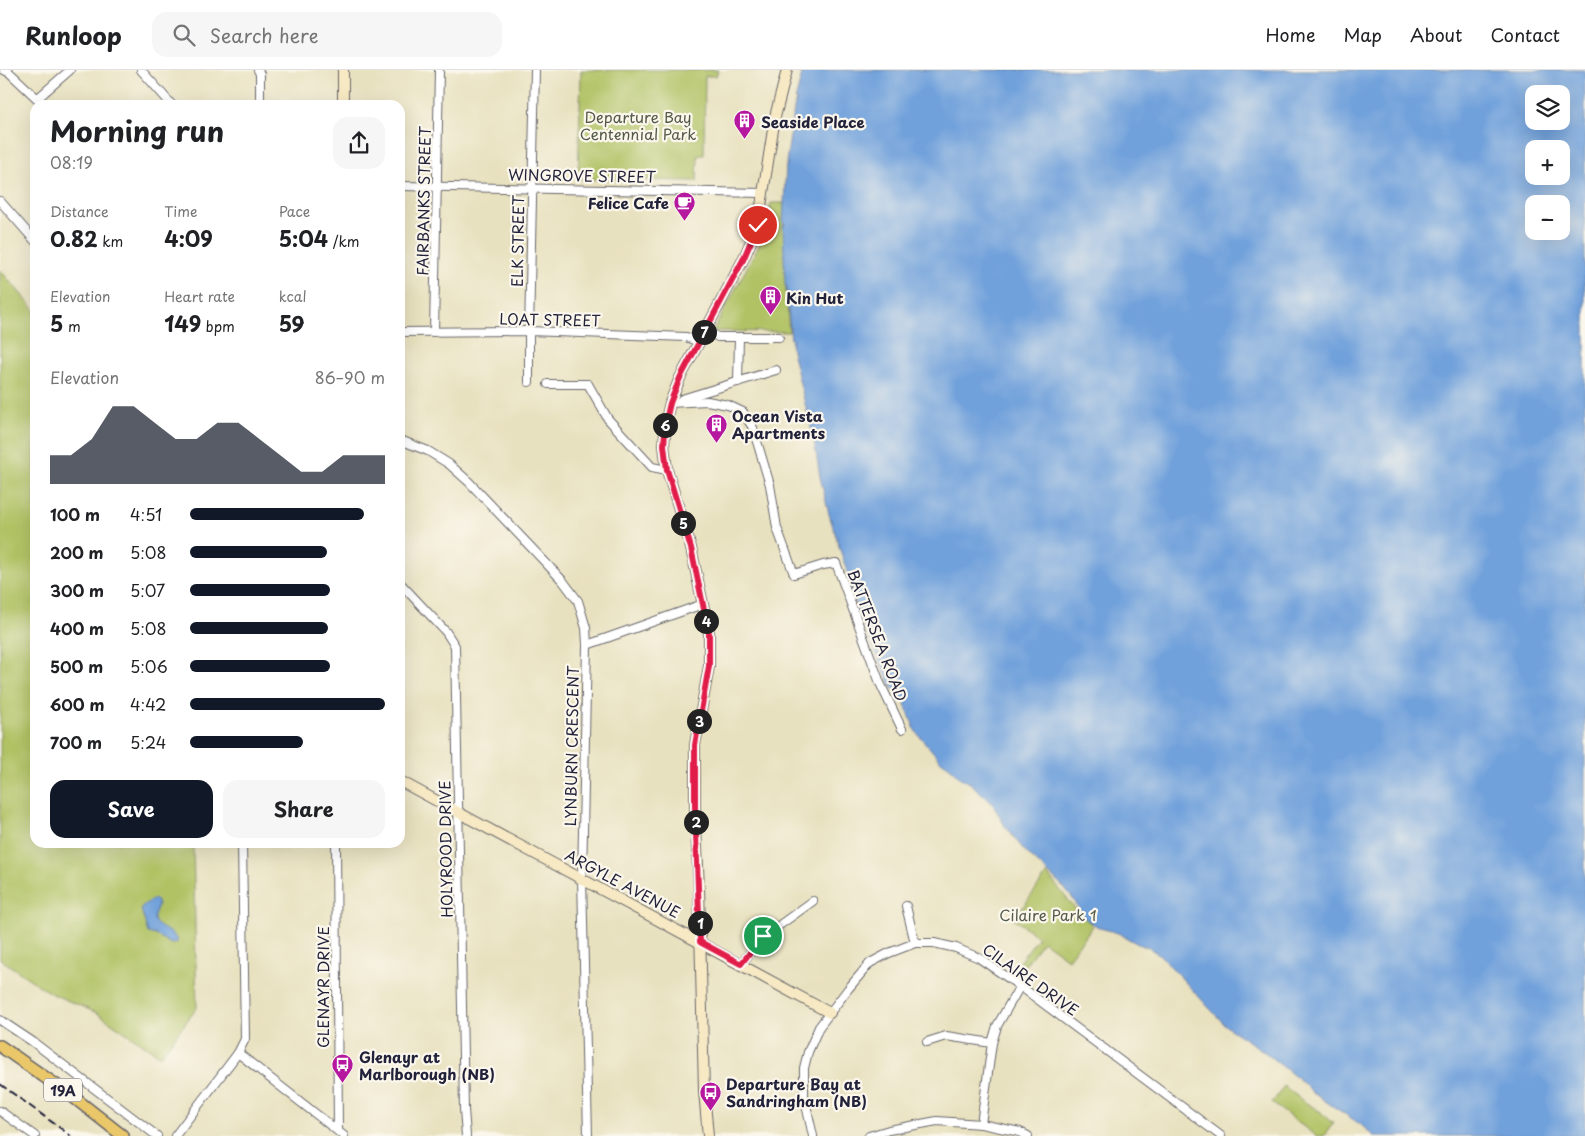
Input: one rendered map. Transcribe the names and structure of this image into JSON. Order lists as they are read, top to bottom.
{
  "streets": {
    "main road": ["ARGYLE AVENUE", "19A"],
    "street": [
      "WINGROVE STREET",
      "FAIRBANKS STREET",
      "ELK STREET",
      "LOAT STREET",
      "BATTERSEA ROAD",
      "LYNBURN CRESCENT",
      "HOLYROOD DRIVE",
      "CILAIRE DRIVE",
      "GLENAYR DRIVE"
    ]
  },
  "crossings": [
    ["WINGROVE STREET", "FAIRBANKS STREET"],
    ["WINGROVE STREET", "ELK STREET"],
    ["FAIRBANKS STREET", "LOAT STREET"],
    ["ELK STREET", "LOAT STREET"],
    ["LYNBURN CRESCENT", "ARGYLE AVENUE"],
    ["HOLYROOD DRIVE", "ARGYLE AVENUE"],
    ["ARGYLE AVENUE", "CILAIRE DRIVE"]
  ],
  "parks": ["Departure Bay Centennial Park", "Cilaire Park 1"],
  "places": {
    "building": ["Seaside Place", "Kin Hut", "Ocean Vista Apartments"],
    "cafe": ["Felice Cafe"],
    "bus stop": ["Glenayr at Marlborough (NB)", "Departure Bay at Sandringham (NB)"]
  },
  "page": {
    "header": "Runloop",
    "search": "Search here",
    "nav": [
      "Home",
      "Map",
      "About",
      "Contact"
    ],
    "map_buttons": ["+", "−"],
    "heading": ["Morning run", "08:19"],
    "stats": [
      ["Distance", "0.82 km"],
      ["Time", "4:09"],
      ["Pace", "5:04 /km"],
      ["Elevation", "5 m"],
      ["Heart rate", "149 bpm"],
      ["kcal", "59"]
    ],
    "pins": [
      "7",
      "6",
      "5",
      "4",
      "3",
      "2",
      "1"
    ],
    "chart": ["Elevation", "86–90 m"],
    "list": [
      {
        "name": "100 m",
        "note": "4:51"
      },
      {
        "name": "200 m",
        "note": "5:08"
      },
      {
        "name": "300 m",
        "note": "5:07"
      },
      {
        "name": "400 m",
        "note": "5:08"
      },
      {
        "name": "500 m",
        "note": "5:06"
      },
      {
        "name": "600 m",
        "note": "4:42"
      },
      {
        "name": "700 m",
        "note": "5:24"
      }
    ],
    "buttons": ["Save", "Share"]
  }
}
